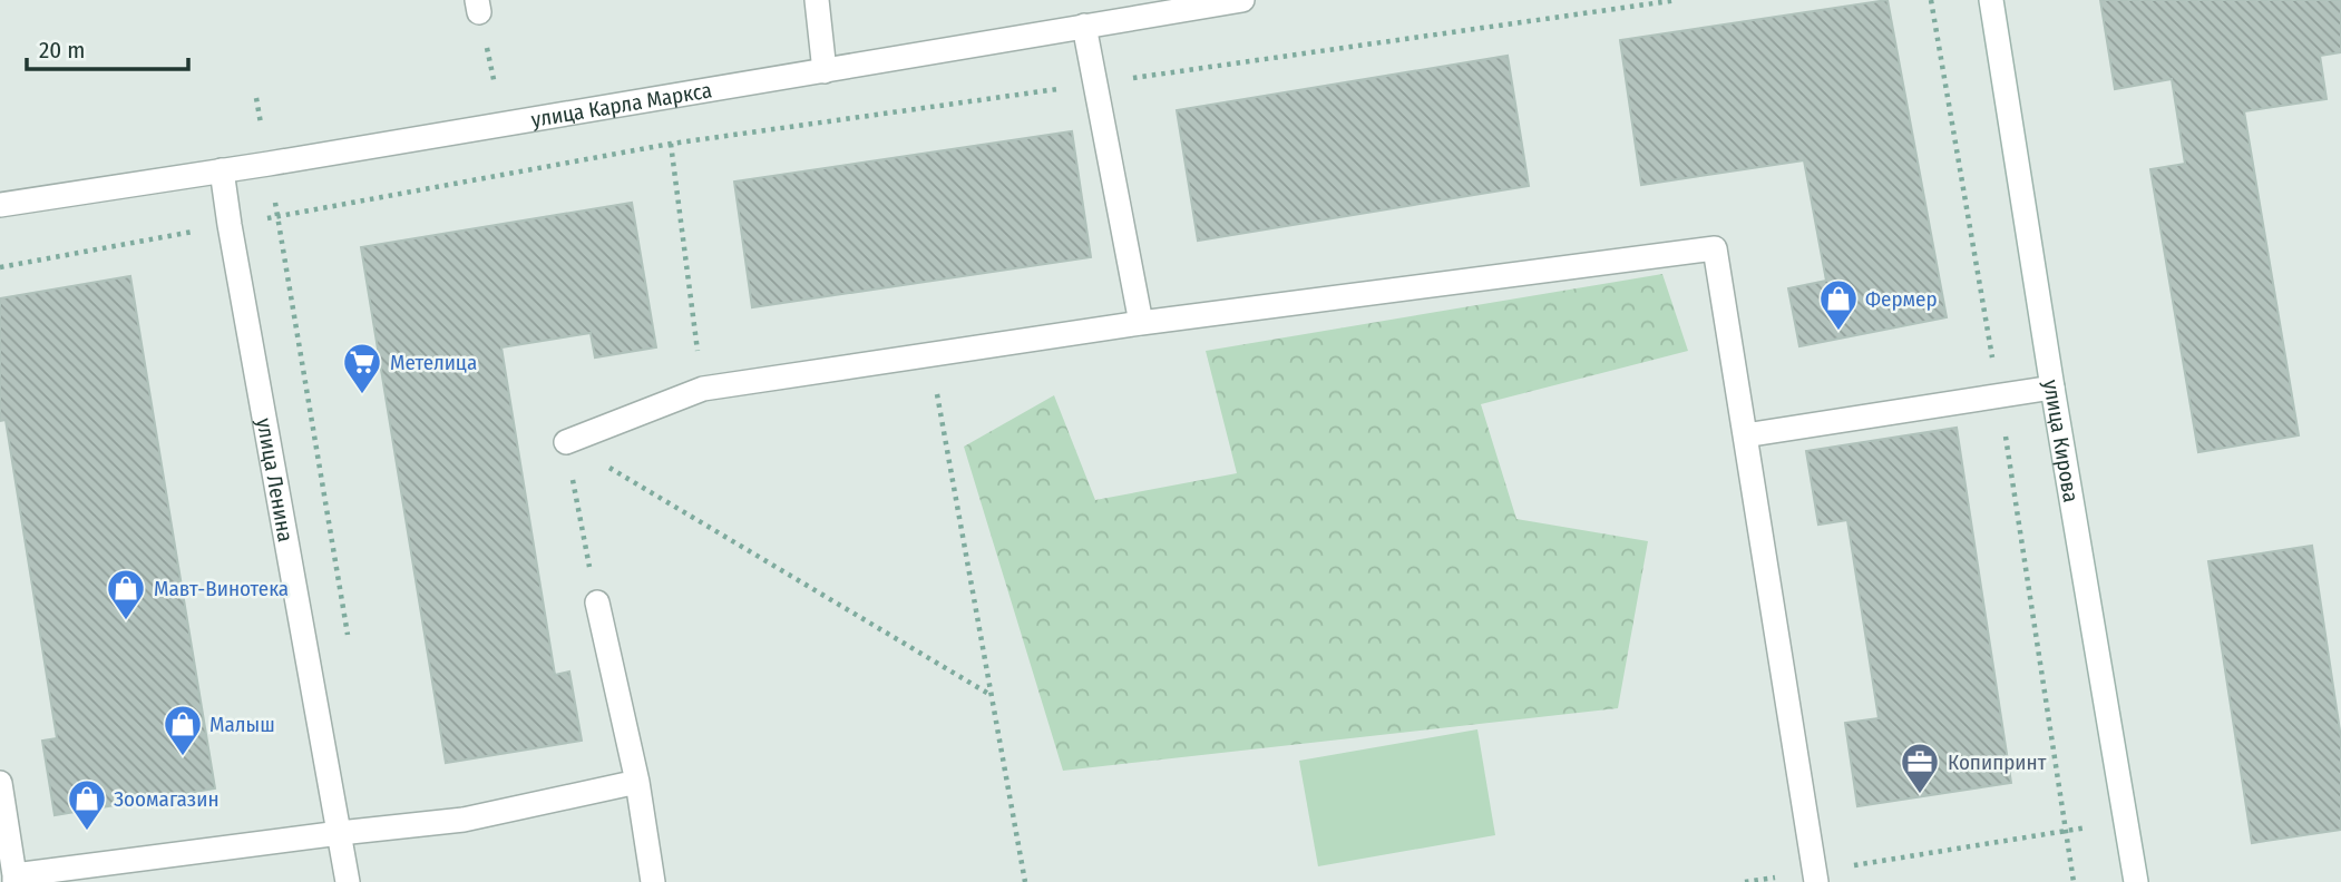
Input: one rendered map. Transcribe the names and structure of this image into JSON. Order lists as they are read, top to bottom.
{
  "streets": {
    "street": ["улица Карла Маркса", "улица Кирова", "улица Ленина"]
  },
  "crossings": [
    ["улица Карла Маркса", "улица Ленина"]
  ],
  "places": {
    "shop": [
      "Фермер",
      "Мавт-Винотека",
      "Малыш",
      "Зоомагазин"
    ],
    "supermarket": ["Метелица"],
    "office": ["Копипринт"]
  },
  "scale_bar": "20 m"
}
